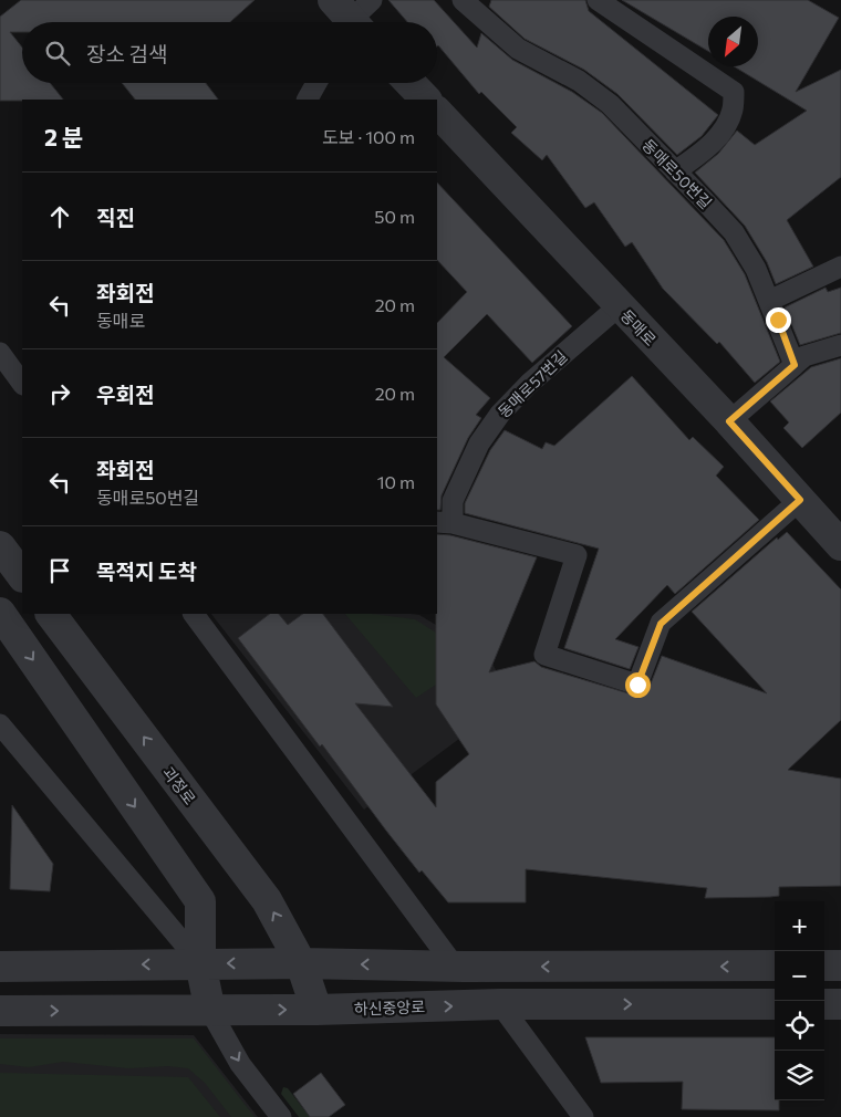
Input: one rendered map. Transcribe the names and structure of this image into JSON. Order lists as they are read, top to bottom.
{
  "streets": {
    "street": ["동매로", "괴정로", "하신중앙로"],
    "lane": ["동매로50번길", "동매로57번길"]
  },
  "crossings": [
    ["동매로", "동매로57번길"],
    ["괴정로", "하신중앙로"]
  ],
  "north": "bottom left",
  "page": {
    "search": "장소 검색",
    "heading": ["2 분", "도보 · 100 m"],
    "list": [
      ["직진", "50 m"],
      ["좌회전", "동매로", "20 m"],
      ["우회전", "20 m"],
      ["좌회전", "동매로50번길", "10 m"],
      "목적지 도착"
    ],
    "map_buttons": ["+", "−"]
  }
}
